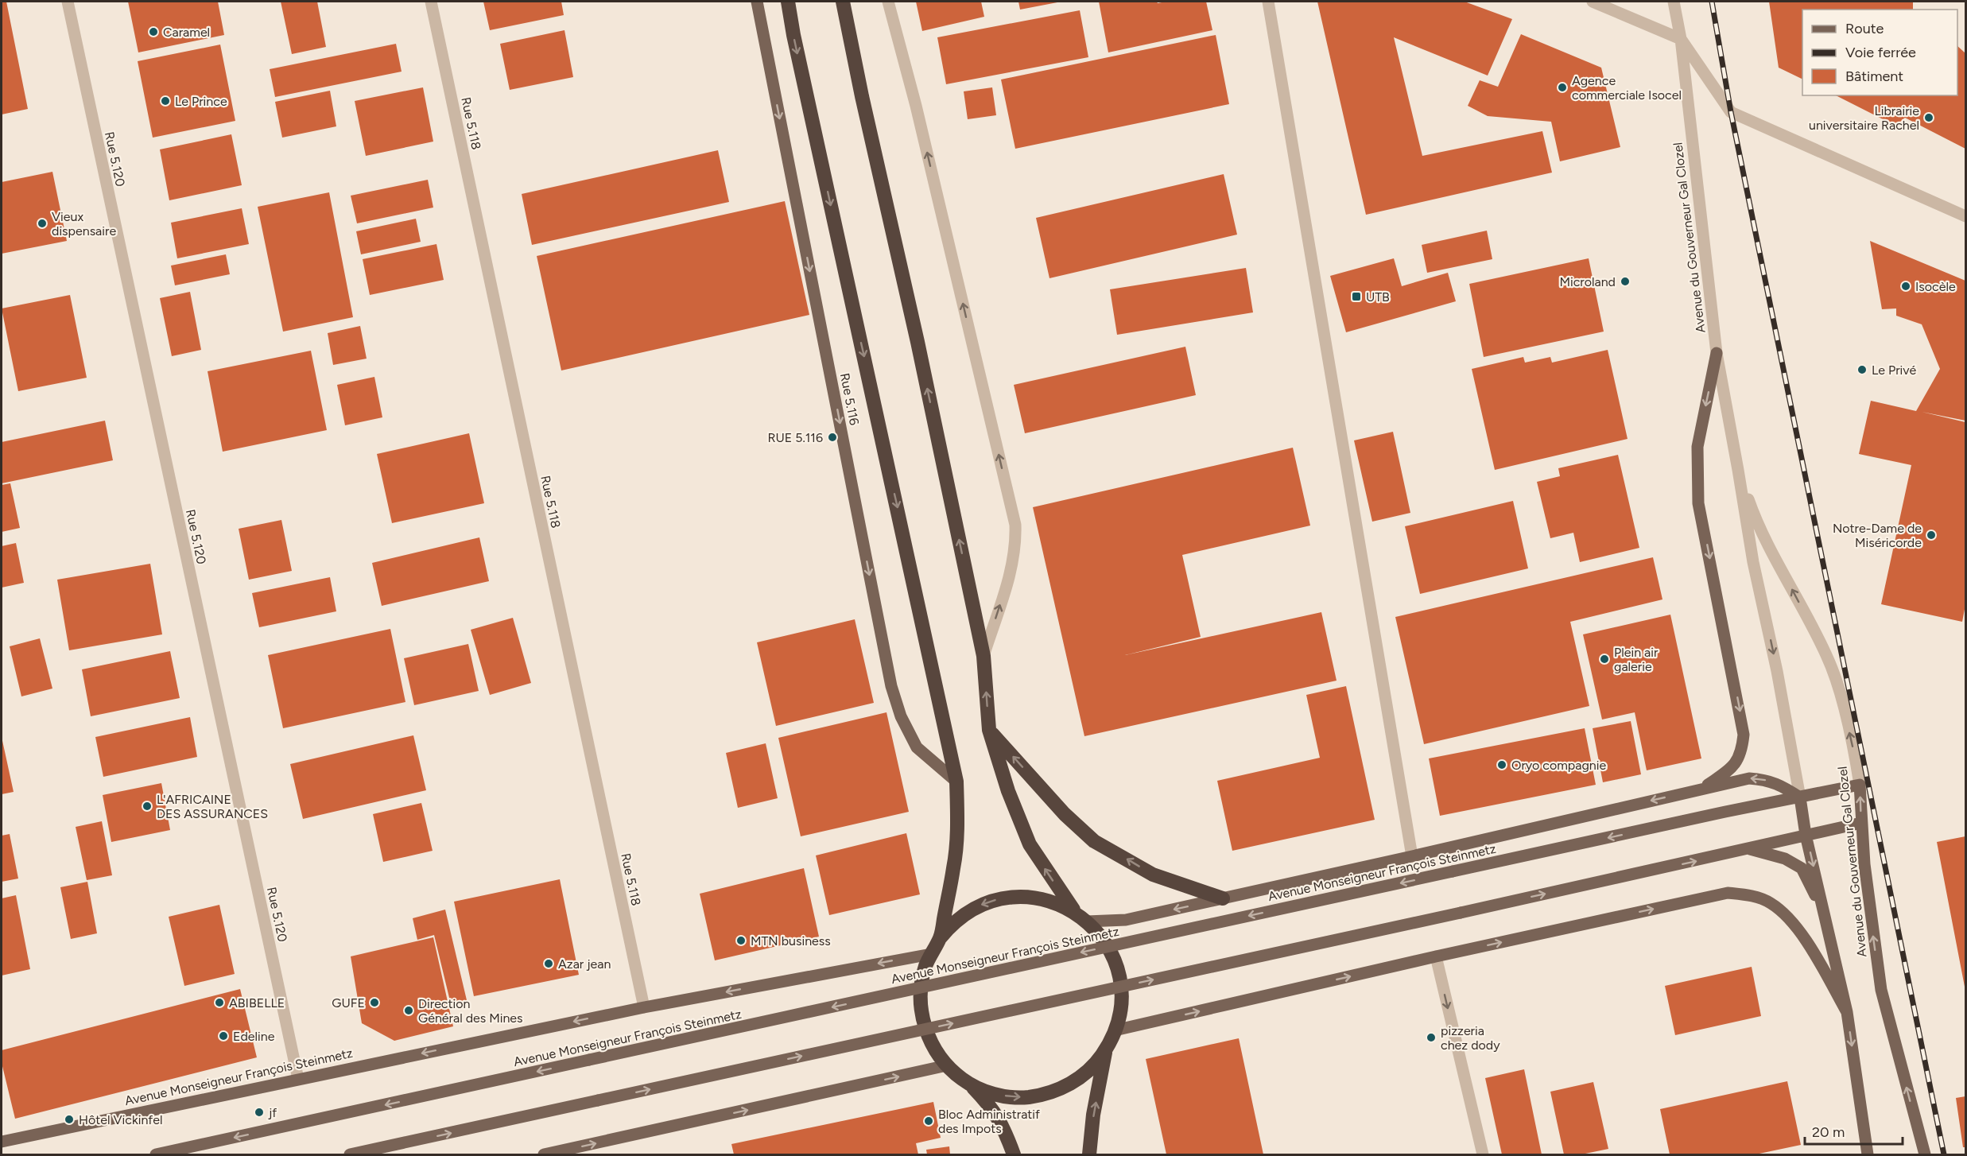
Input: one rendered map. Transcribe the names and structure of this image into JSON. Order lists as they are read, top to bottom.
{
  "streets": {
    "main road": ["Avenue du Gouverneur Gal Clozel", "Rue 5.116", "Avenue Monseigneur François Steinmetz"],
    "street": ["Rue 5.118", "Rue 5.120"]
  },
  "crossings": [
    ["Rue 5.118", "Avenue Monseigneur François Steinmetz"],
    ["Rue 5.120", "Avenue Monseigneur François Steinmetz"],
    ["Avenue du Gouverneur Gal Clozel", "Avenue Monseigneur François Steinmetz"]
  ],
  "one_way": ["Rue 5.116"],
  "places": {
    "other": [
      "Caramel",
      "Agence commerciale Isocel",
      "Le Prince",
      "Librairie universitaire Rachel",
      "Vieux dispensaire",
      "Microland",
      "Isocèle",
      "Le Privé",
      "RUE 5.116",
      "Notre-Dame de Miséricorde",
      "Plein air galerie",
      "Oryo compagnie",
      "L'AFRICAINE DES ASSURANCES",
      "MTN business",
      "Azar jean",
      "ABIBELLE",
      "GUFE",
      "Direction Général des Mines",
      "Edeline",
      "pizzeria chez dody",
      "jf",
      "Hôtel Vickinfel",
      "Bloc Administratif des Impots"
    ],
    "transit": ["UTB"]
  },
  "legend": ["Route", "Voie ferrée", "Bâtiment"],
  "scale_bar": "20 m"
}
